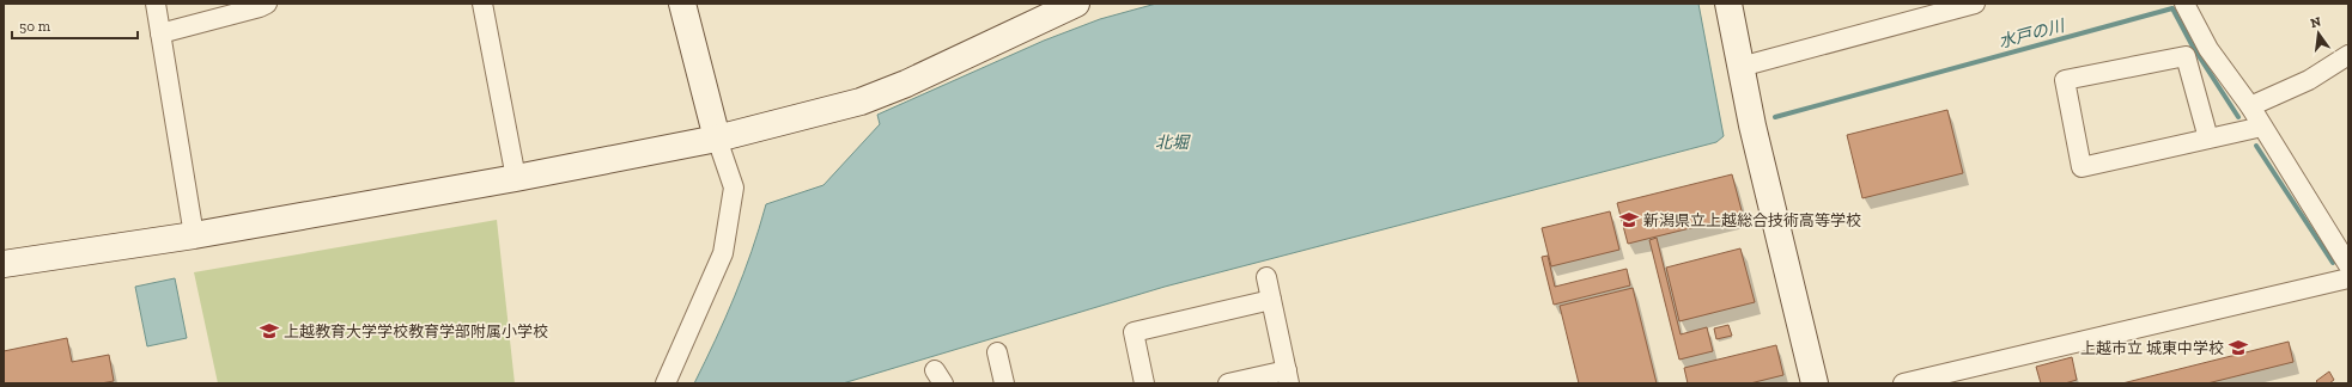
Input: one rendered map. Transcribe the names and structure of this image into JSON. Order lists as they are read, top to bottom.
{
  "water": ["水戸の川", "北堀"],
  "places": {
    "school or university": ["新潟県立上越総合技術高等学校", "上越教育大学学校教育学部附属小学校", "上越市立 城東中学校"]
  },
  "scale_bar": "50 m",
  "north": "top"
}
